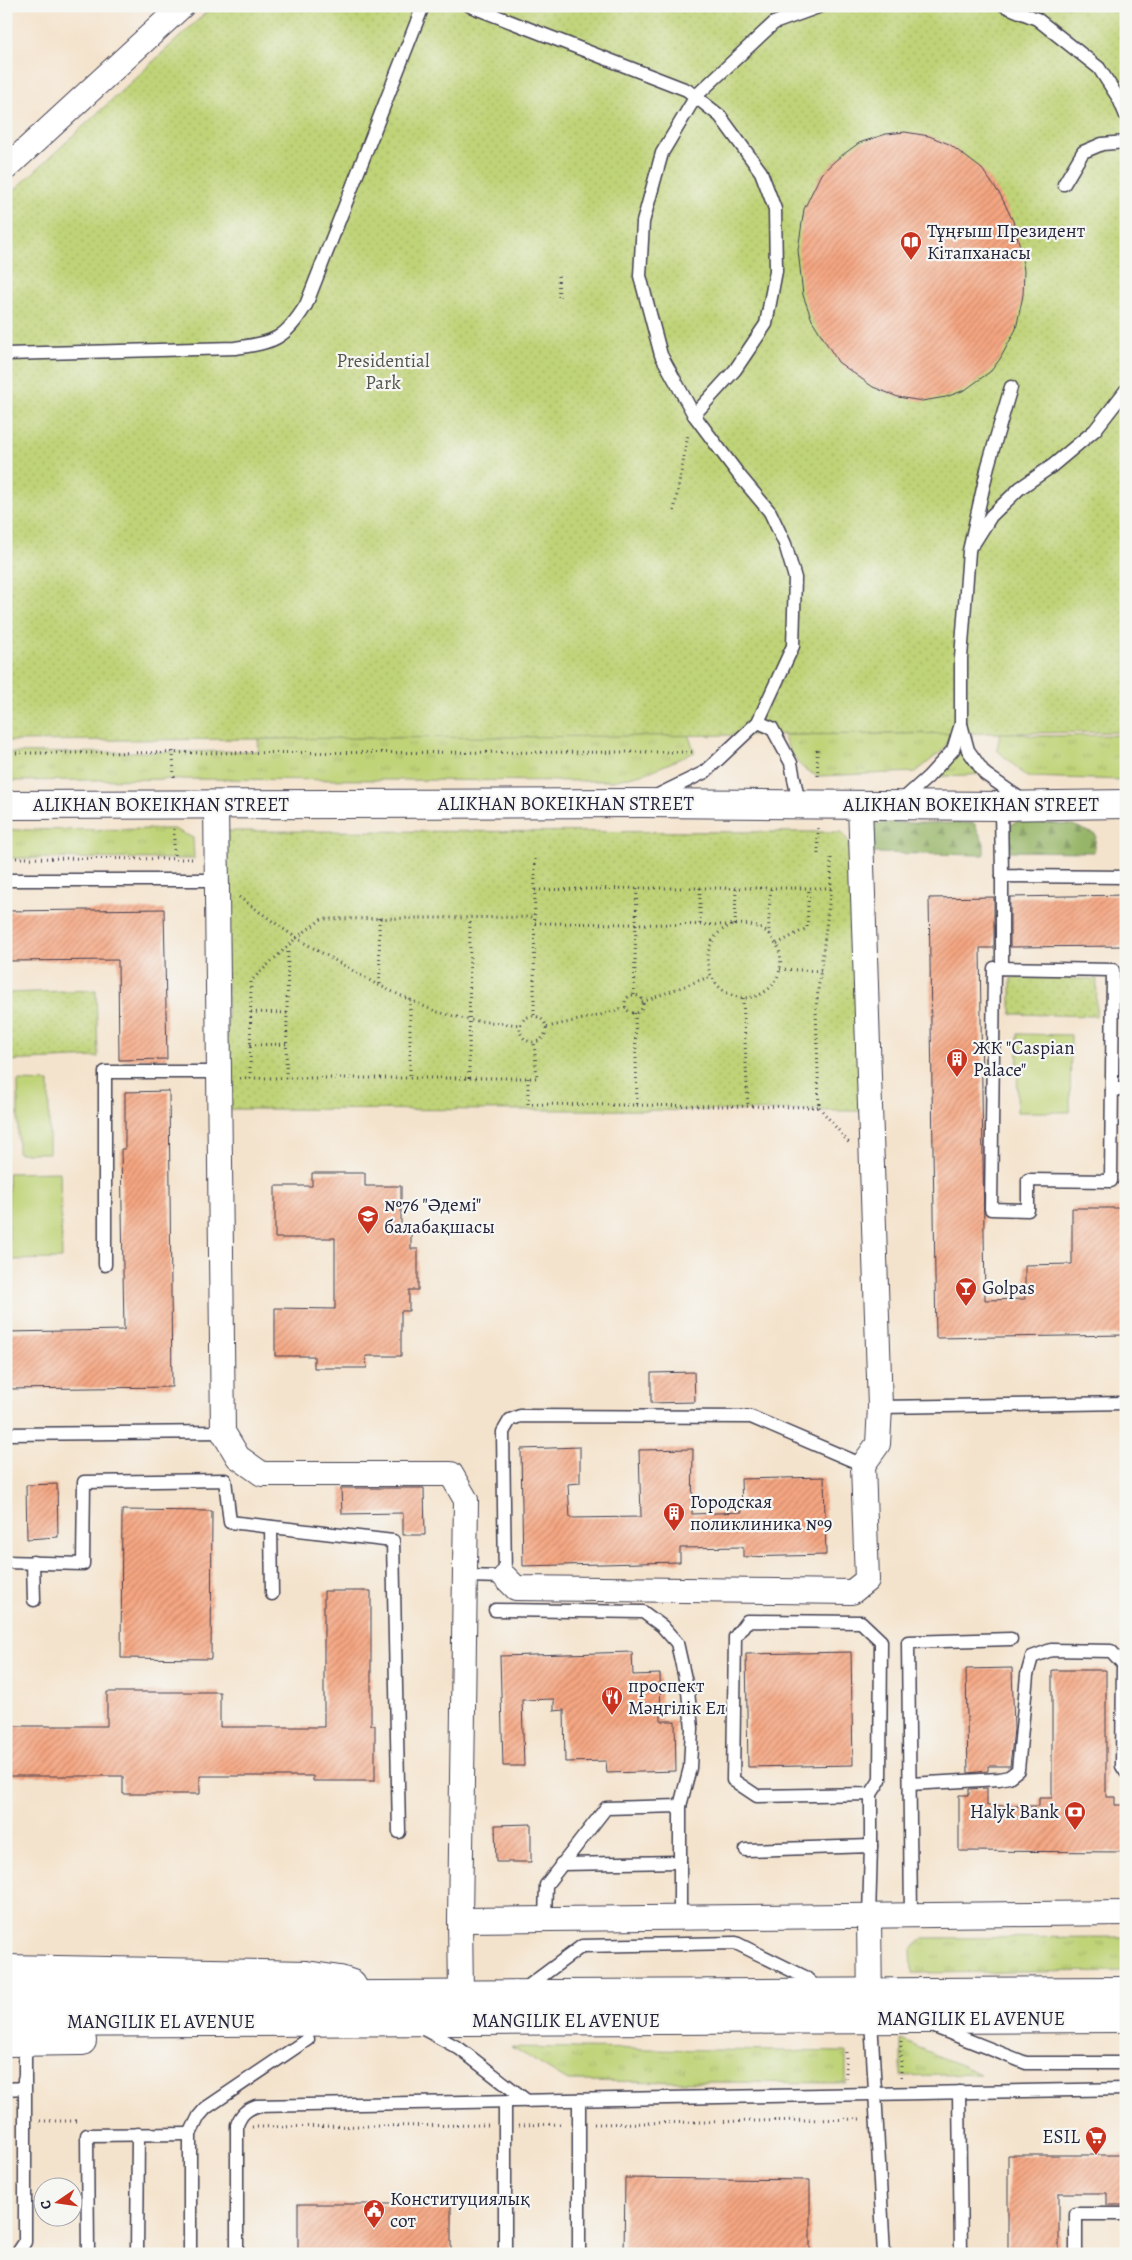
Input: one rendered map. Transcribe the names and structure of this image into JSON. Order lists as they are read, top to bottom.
{
  "streets": {
    "main road": ["ALIKHAN BOKEIKHAN STREET", "MANGILIK EL AVENUE"]
  },
  "parks": ["Presidential Park"],
  "places": {
    "library": ["Тұңғыш Президент Кітапханасы"],
    "building": ["ЖК \"Caspian Palace\"", "Городская поликлиника №9"],
    "school or university": ["№76 \"Әдемі\" балабақшасы"],
    "bar": ["Golpas"],
    "restaurant": ["проспект Мәңгілік Ел"],
    "bank": ["Halyk Bank"],
    "supermarket": ["ESIL"],
    "public building": ["Конституциялық сот"]
  },
  "north": "left"
}
